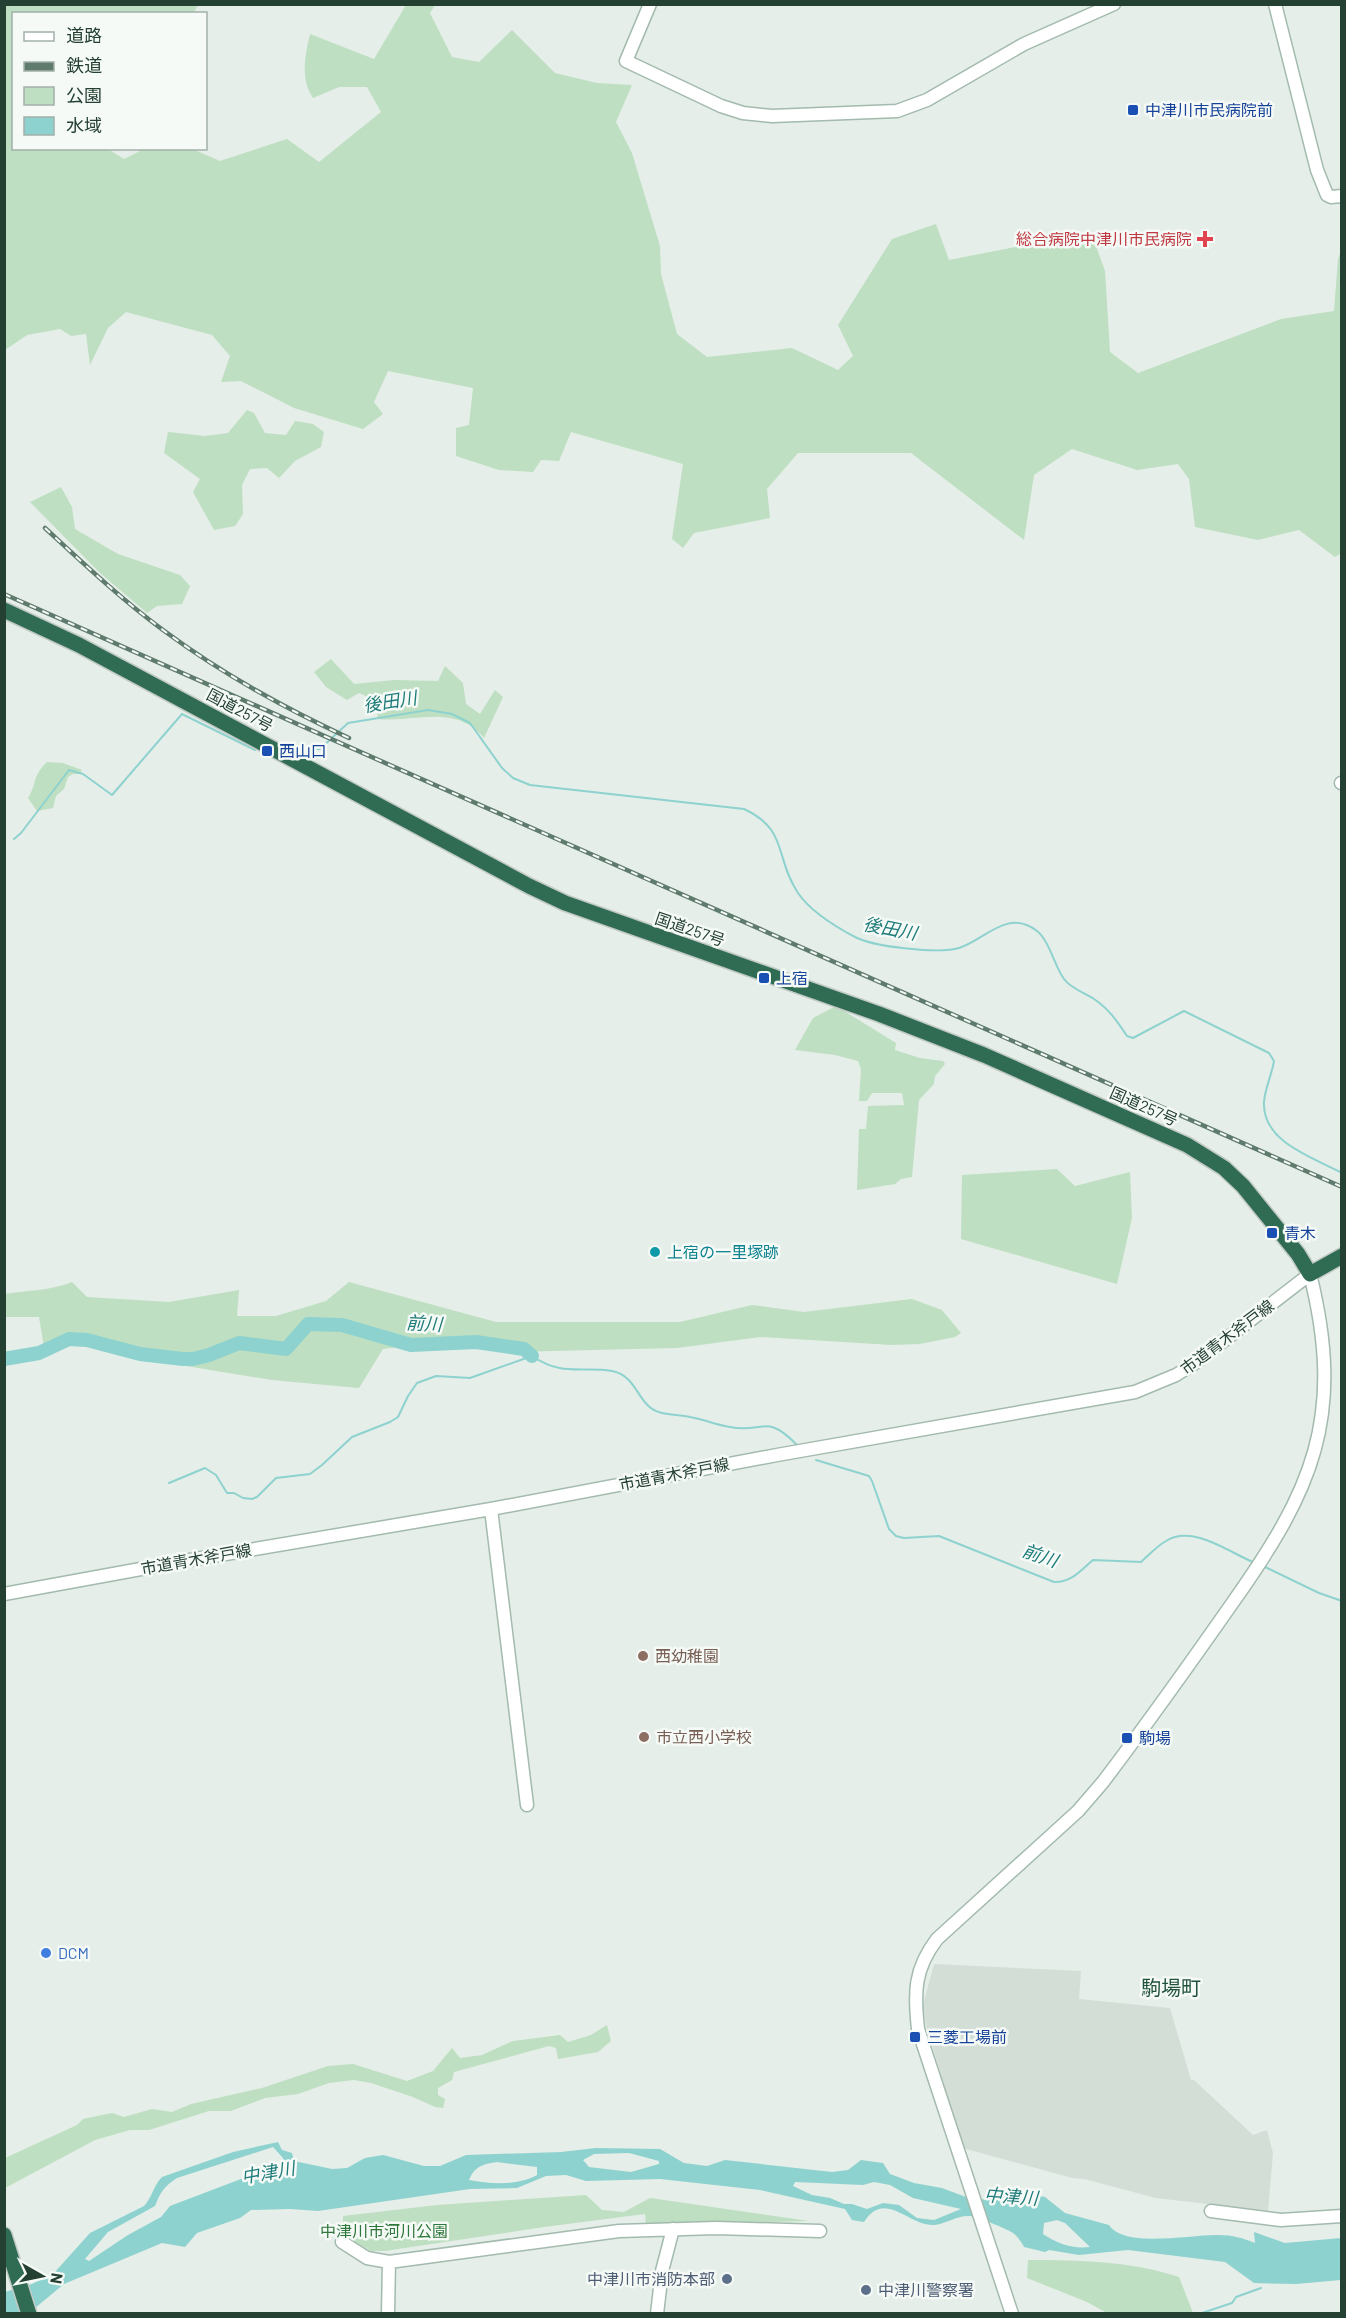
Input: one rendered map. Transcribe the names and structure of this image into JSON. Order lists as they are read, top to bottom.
{
  "streets": {
    "highway": ["国道257号"],
    "street": ["市道青木斧戸線"]
  },
  "crossings": [
    ["国道257号", "市道青木斧戸線"]
  ],
  "districts": ["駒場町"],
  "water": ["後田川", "前川", "中津川"],
  "parks": ["中津川市河川公園"],
  "places": {
    "transit": [
      "中津川市民病院前",
      "西山口",
      "上宿",
      "青木",
      "駒場",
      "三菱工場前"
    ],
    "health": ["総合病院中津川市民病院"],
    "other": [
      "上宿の一里塚跡",
      "西幼稚園",
      "市立西小学校",
      "DCM",
      "中津川市消防本部",
      "中津川警察署"
    ]
  },
  "legend": [
    "道路",
    "鉄道",
    "公園",
    "水域"
  ],
  "north": "right"
}
